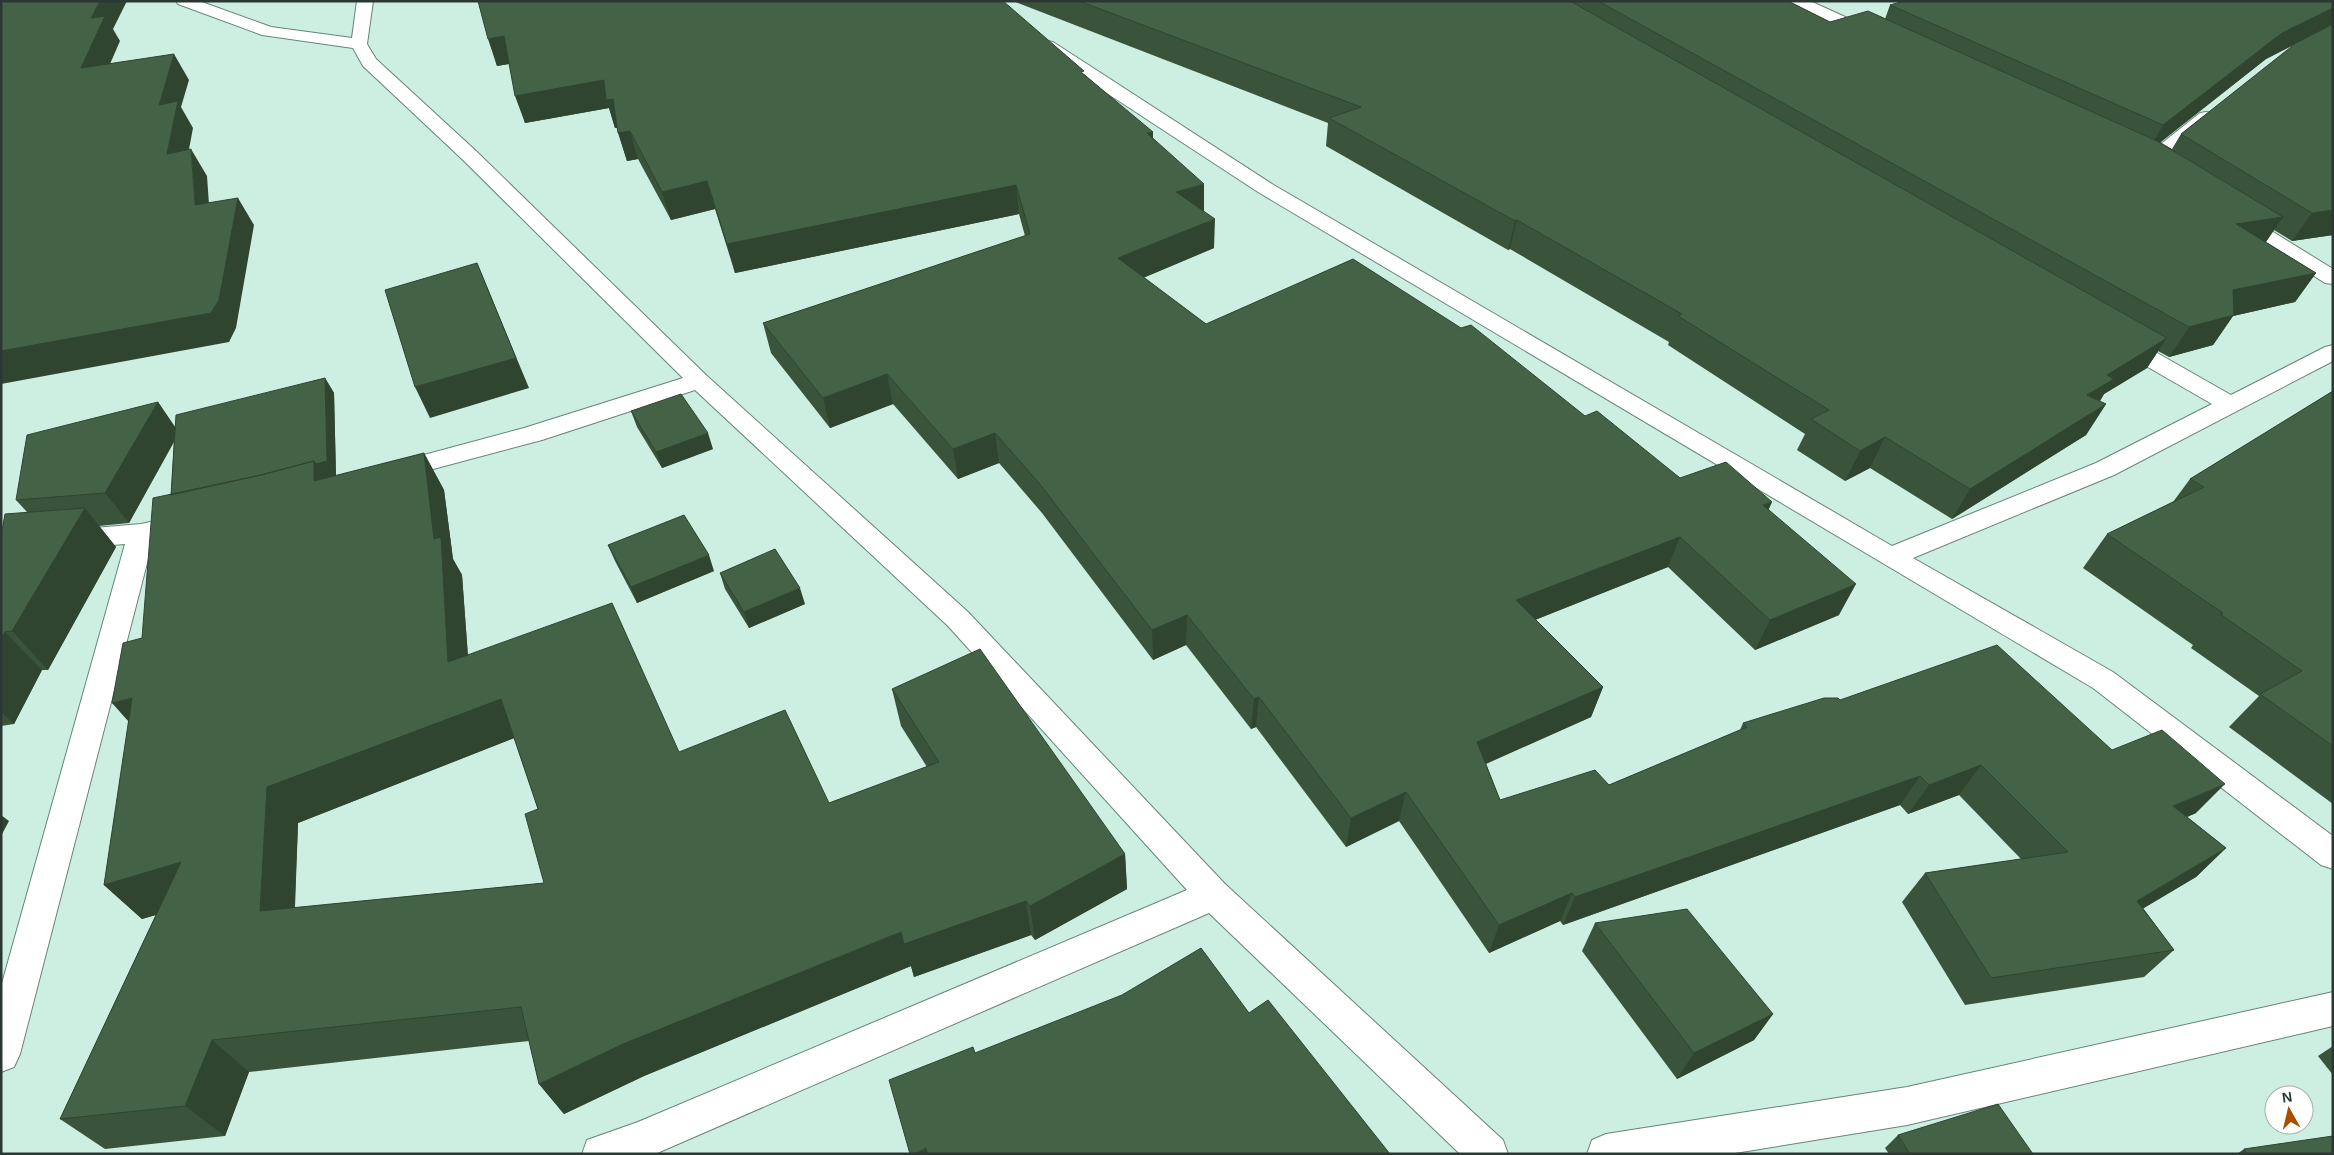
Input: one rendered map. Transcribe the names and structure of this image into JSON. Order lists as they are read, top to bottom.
{
  "north": "top"
}
